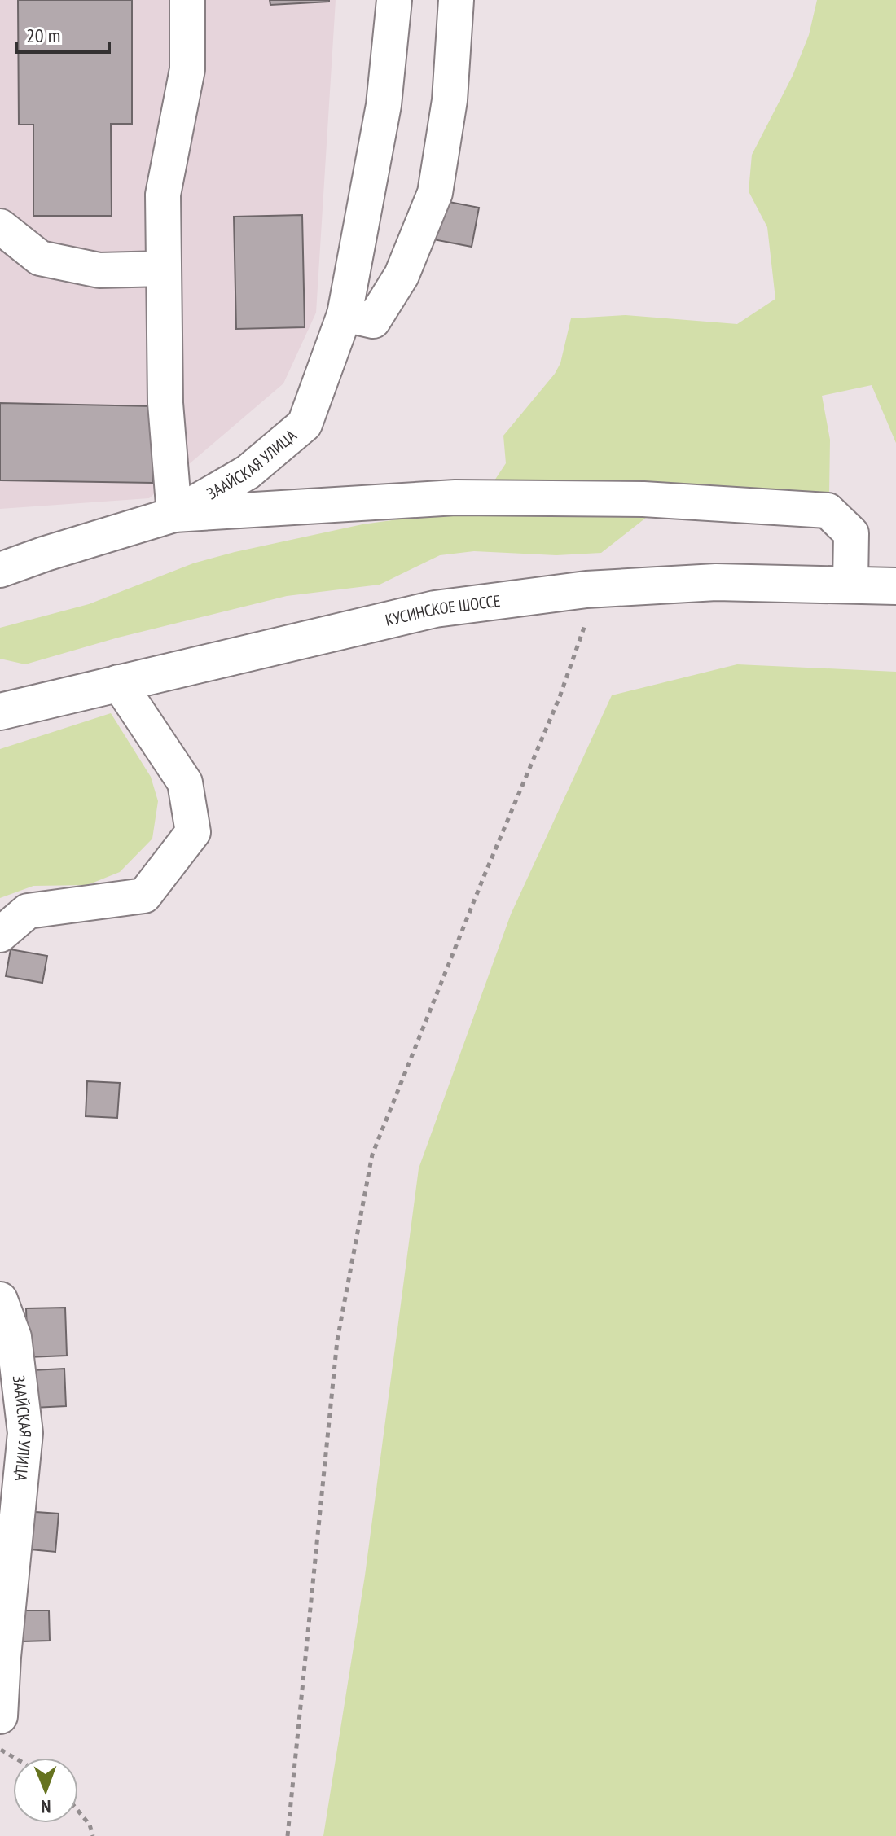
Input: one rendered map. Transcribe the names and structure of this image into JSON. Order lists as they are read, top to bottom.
{
  "streets": {
    "main road": ["КУСИНСКОЕ ШОССЕ"],
    "street": ["ЗААЙСКАЯ УЛИЦА"]
  },
  "scale_bar": "20 m",
  "north": "bottom"
}
